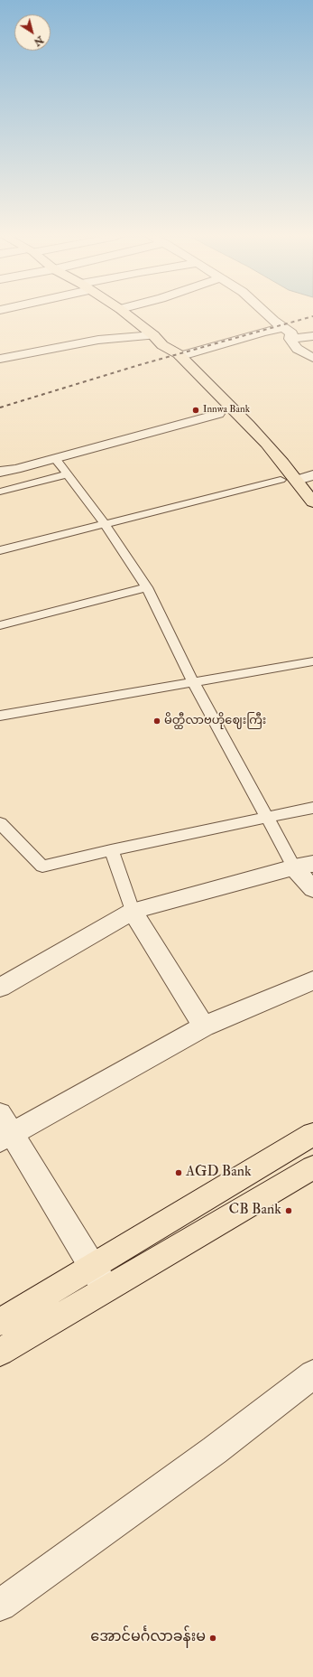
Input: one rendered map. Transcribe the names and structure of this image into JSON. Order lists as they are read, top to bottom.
{
  "places": [
    "Innwa Bank",
    "မိတ္ထီလာဗဟိုဈေးကြီး",
    "AGD Bank",
    "CB Bank",
    "အောင်မင်္ဂလာခန်းမ"
  ],
  "north": "bottom right"
}
